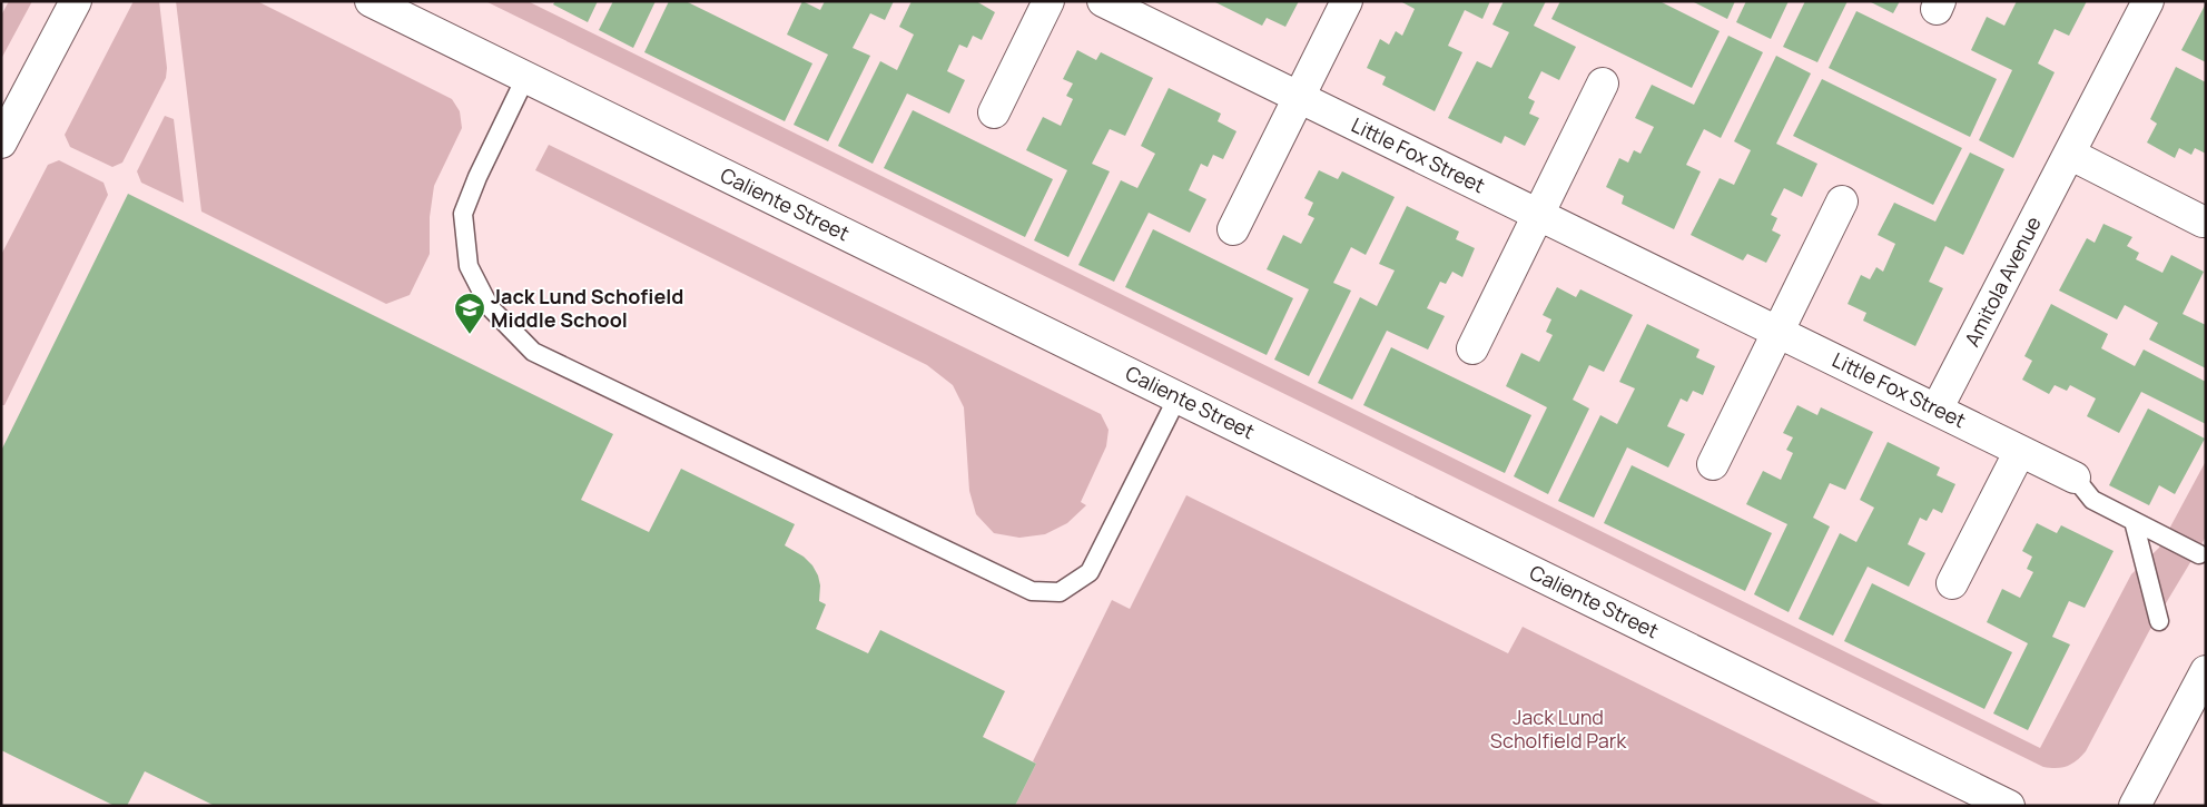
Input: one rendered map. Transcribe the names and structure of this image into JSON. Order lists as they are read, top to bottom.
{
  "streets": {
    "street": ["Little Fox Street", "Caliente Street", "Amitola Avenue"]
  },
  "crossings": [
    ["Little Fox Street", "Amitola Avenue"]
  ],
  "parks": ["Jack Lund Scholfield Park"],
  "places": {
    "school or university": ["Jack Lund Schofield Middle School"]
  }
}
